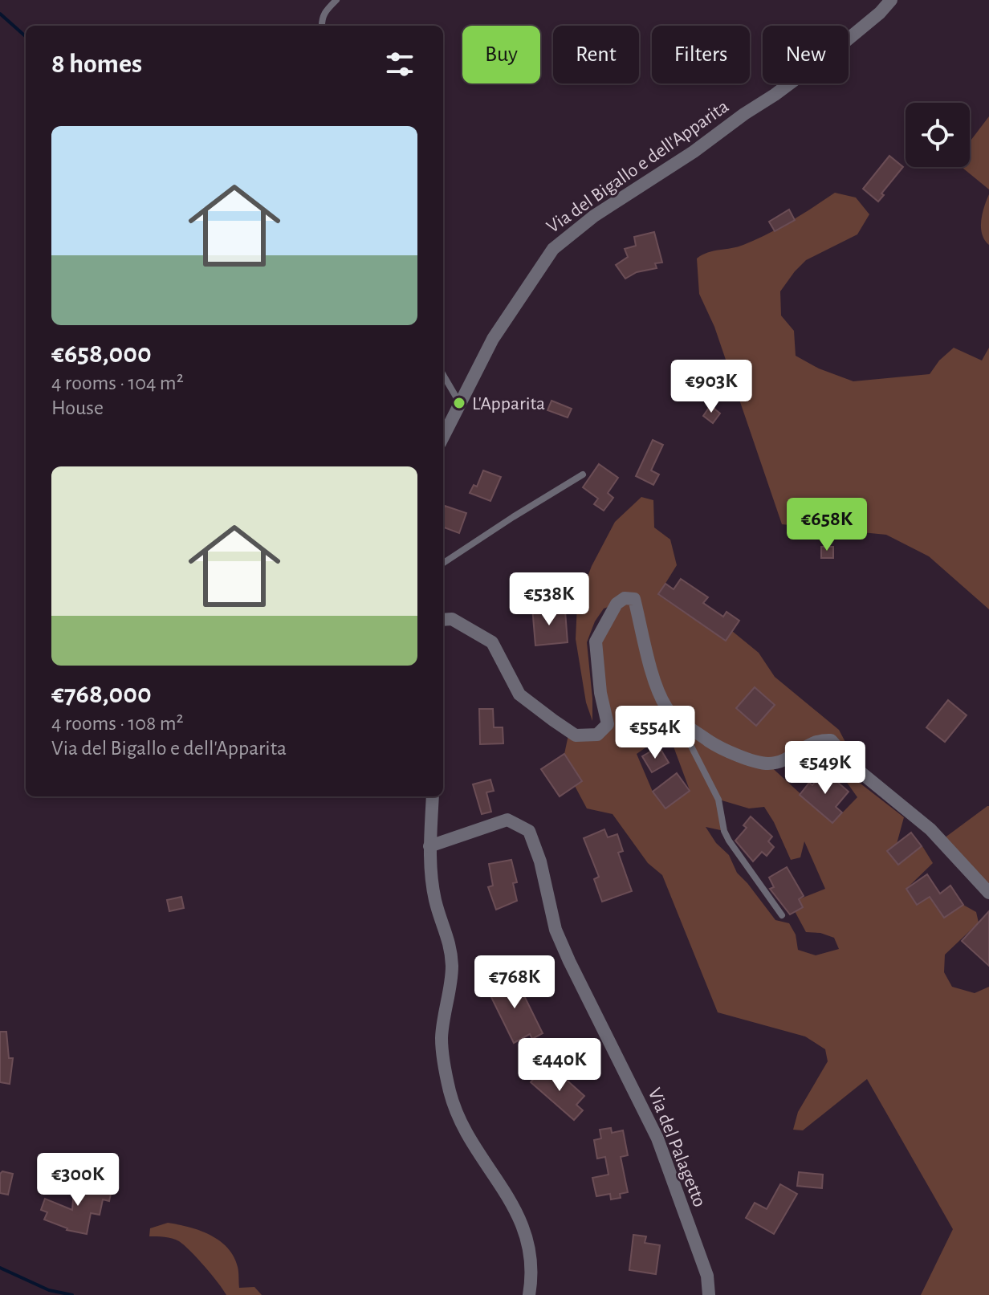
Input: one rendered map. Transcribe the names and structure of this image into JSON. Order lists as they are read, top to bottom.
{
  "streets": {
    "street": ["Via del Bigallo e dell'Apparita", "Via del Palagetto"]
  },
  "places": ["L'Apparita"],
  "page": {
    "chip": [
      "Buy",
      "Rent",
      "Filters",
      "New"
    ],
    "heading": "8 homes",
    "list": [
      {
        "name": "€658,000",
        "note": "4 rooms · 104 m² · House"
      },
      {
        "name": "€768,000",
        "note": "4 rooms · 108 m² · Via del Bigallo e dell'Apparita"
      }
    ],
    "price": [
      "€903K",
      "€658K",
      "€538K",
      "€554K",
      "€549K",
      "€768K",
      "€440K",
      "€300K"
    ]
  }
}
